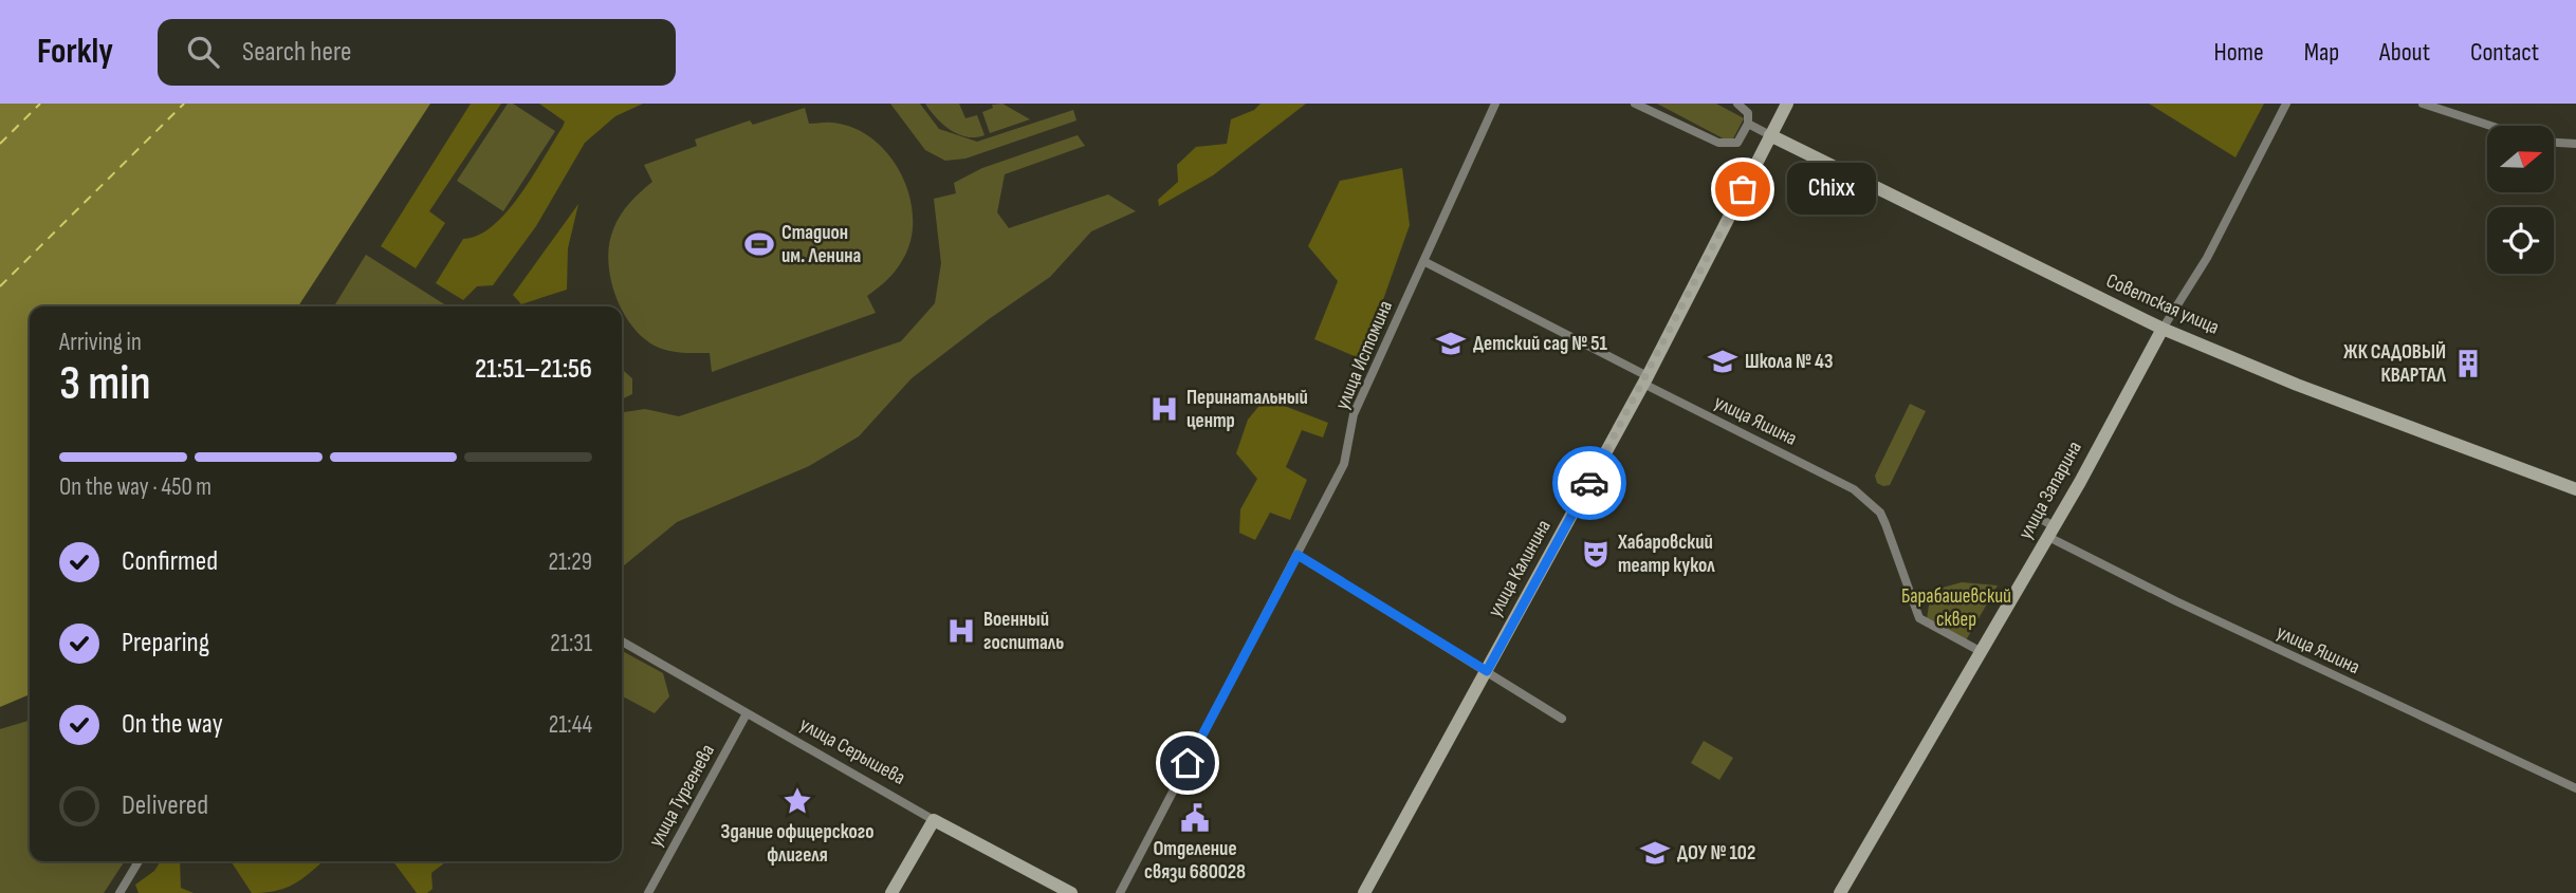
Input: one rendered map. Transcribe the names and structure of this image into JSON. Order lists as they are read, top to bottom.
{
  "streets": {
    "street": [
      "Советская улица",
      "улица Истомина",
      "улица Яшина",
      "улица Запарина",
      "улица Калинина",
      "улица Серышева",
      "улица Тургенева"
    ]
  },
  "crossings": [
    ["Советская улица", "улица Запарина"],
    ["Советская улица", "улица Калинина"],
    ["улица Истомина", "улица Яшина"],
    ["улица Яшина", "улица Запарина"],
    ["улица Яшина", "улица Калинина"],
    ["улица Серышева", "улица Тургенева"]
  ],
  "parks": ["Барабашевский сквер"],
  "places": {
    "other": ["Chixx"],
    "sports": ["Стадион им. Ленина"],
    "school or university": ["Детский сад № 51", "Школа № 43", "ДОУ № 102"],
    "building": ["ЖК САДОВЫЙ КВАРТАЛ"],
    "hospital": ["Перинатальный центр", "Военный госпиталь"],
    "theatre": ["Хабаровский театр кукол"],
    "place": ["Здание офицерского флигеля"],
    "public building": ["Отделение связи 680028"]
  },
  "north": "right",
  "page": {
    "header": "Forkly",
    "search": "Search here",
    "nav": [
      "Home",
      "Map",
      "About",
      "Contact"
    ],
    "bubble": "Chixx",
    "heading": ["3 min", "Arriving in", "21:51–21:56"],
    "bar": "On the way · 450 m",
    "list": [
      ["Confirmed", "21:29"],
      ["Preparing", "21:31"],
      ["On the way", "21:44"],
      "Delivered"
    ]
  }
}
